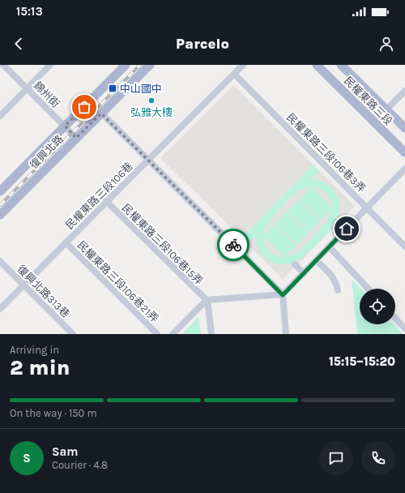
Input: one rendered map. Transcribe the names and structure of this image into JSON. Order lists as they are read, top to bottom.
{
  "streets": {
    "main road": ["民權東路三段", "復興北路"],
    "street": [
      "錦州街",
      "民權東路三段106巷3弄",
      "民權東路三段106巷",
      "民權東路三段106巷15弄",
      "民權東路三段106巷21弄",
      "復興北路313巷"
    ]
  },
  "crossings": [
    ["錦州街", "復興北路"],
    ["民權東路三段106巷3弄", "民權東路三段106巷"],
    ["民權東路三段106巷", "民權東路三段106巷15弄"],
    ["民權東路三段106巷", "民權東路三段106巷21弄"],
    ["民權東路三段106巷", "復興北路313巷"]
  ],
  "places": {
    "transit": ["中山國中"],
    "other": ["弘雅大樓"]
  },
  "page": {
    "status": "15:13",
    "header": "Parcelo",
    "heading": ["2 min", "Arriving in", "15:15–15:20"],
    "panel": ["Sam", "Courier · 4.8"],
    "bar": "On the way · 150 m",
    "round": "S"
  }
}
